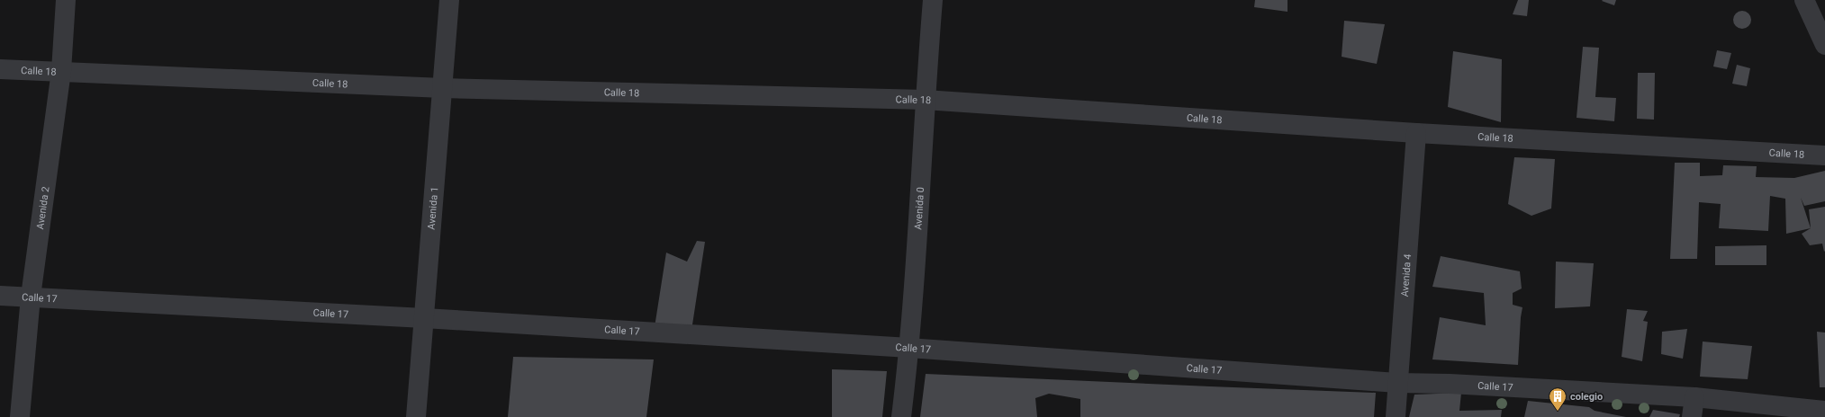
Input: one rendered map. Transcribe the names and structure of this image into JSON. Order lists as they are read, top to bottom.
{
  "streets": {
    "street": [
      "Calle 18",
      "Avenida 2",
      "Avenida 1",
      "Avenida 0",
      "Avenida 4",
      "Calle 17"
    ]
  },
  "crossings": [
    ["Calle 18", "Avenida 2"],
    ["Calle 18", "Avenida 1"],
    ["Calle 18", "Avenida 0"],
    ["Calle 18", "Avenida 4"],
    ["Avenida 2", "Calle 17"],
    ["Avenida 1", "Calle 17"],
    ["Avenida 0", "Calle 17"],
    ["Avenida 4", "Calle 17"]
  ],
  "places": {
    "building": ["colegio"]
  }
}
